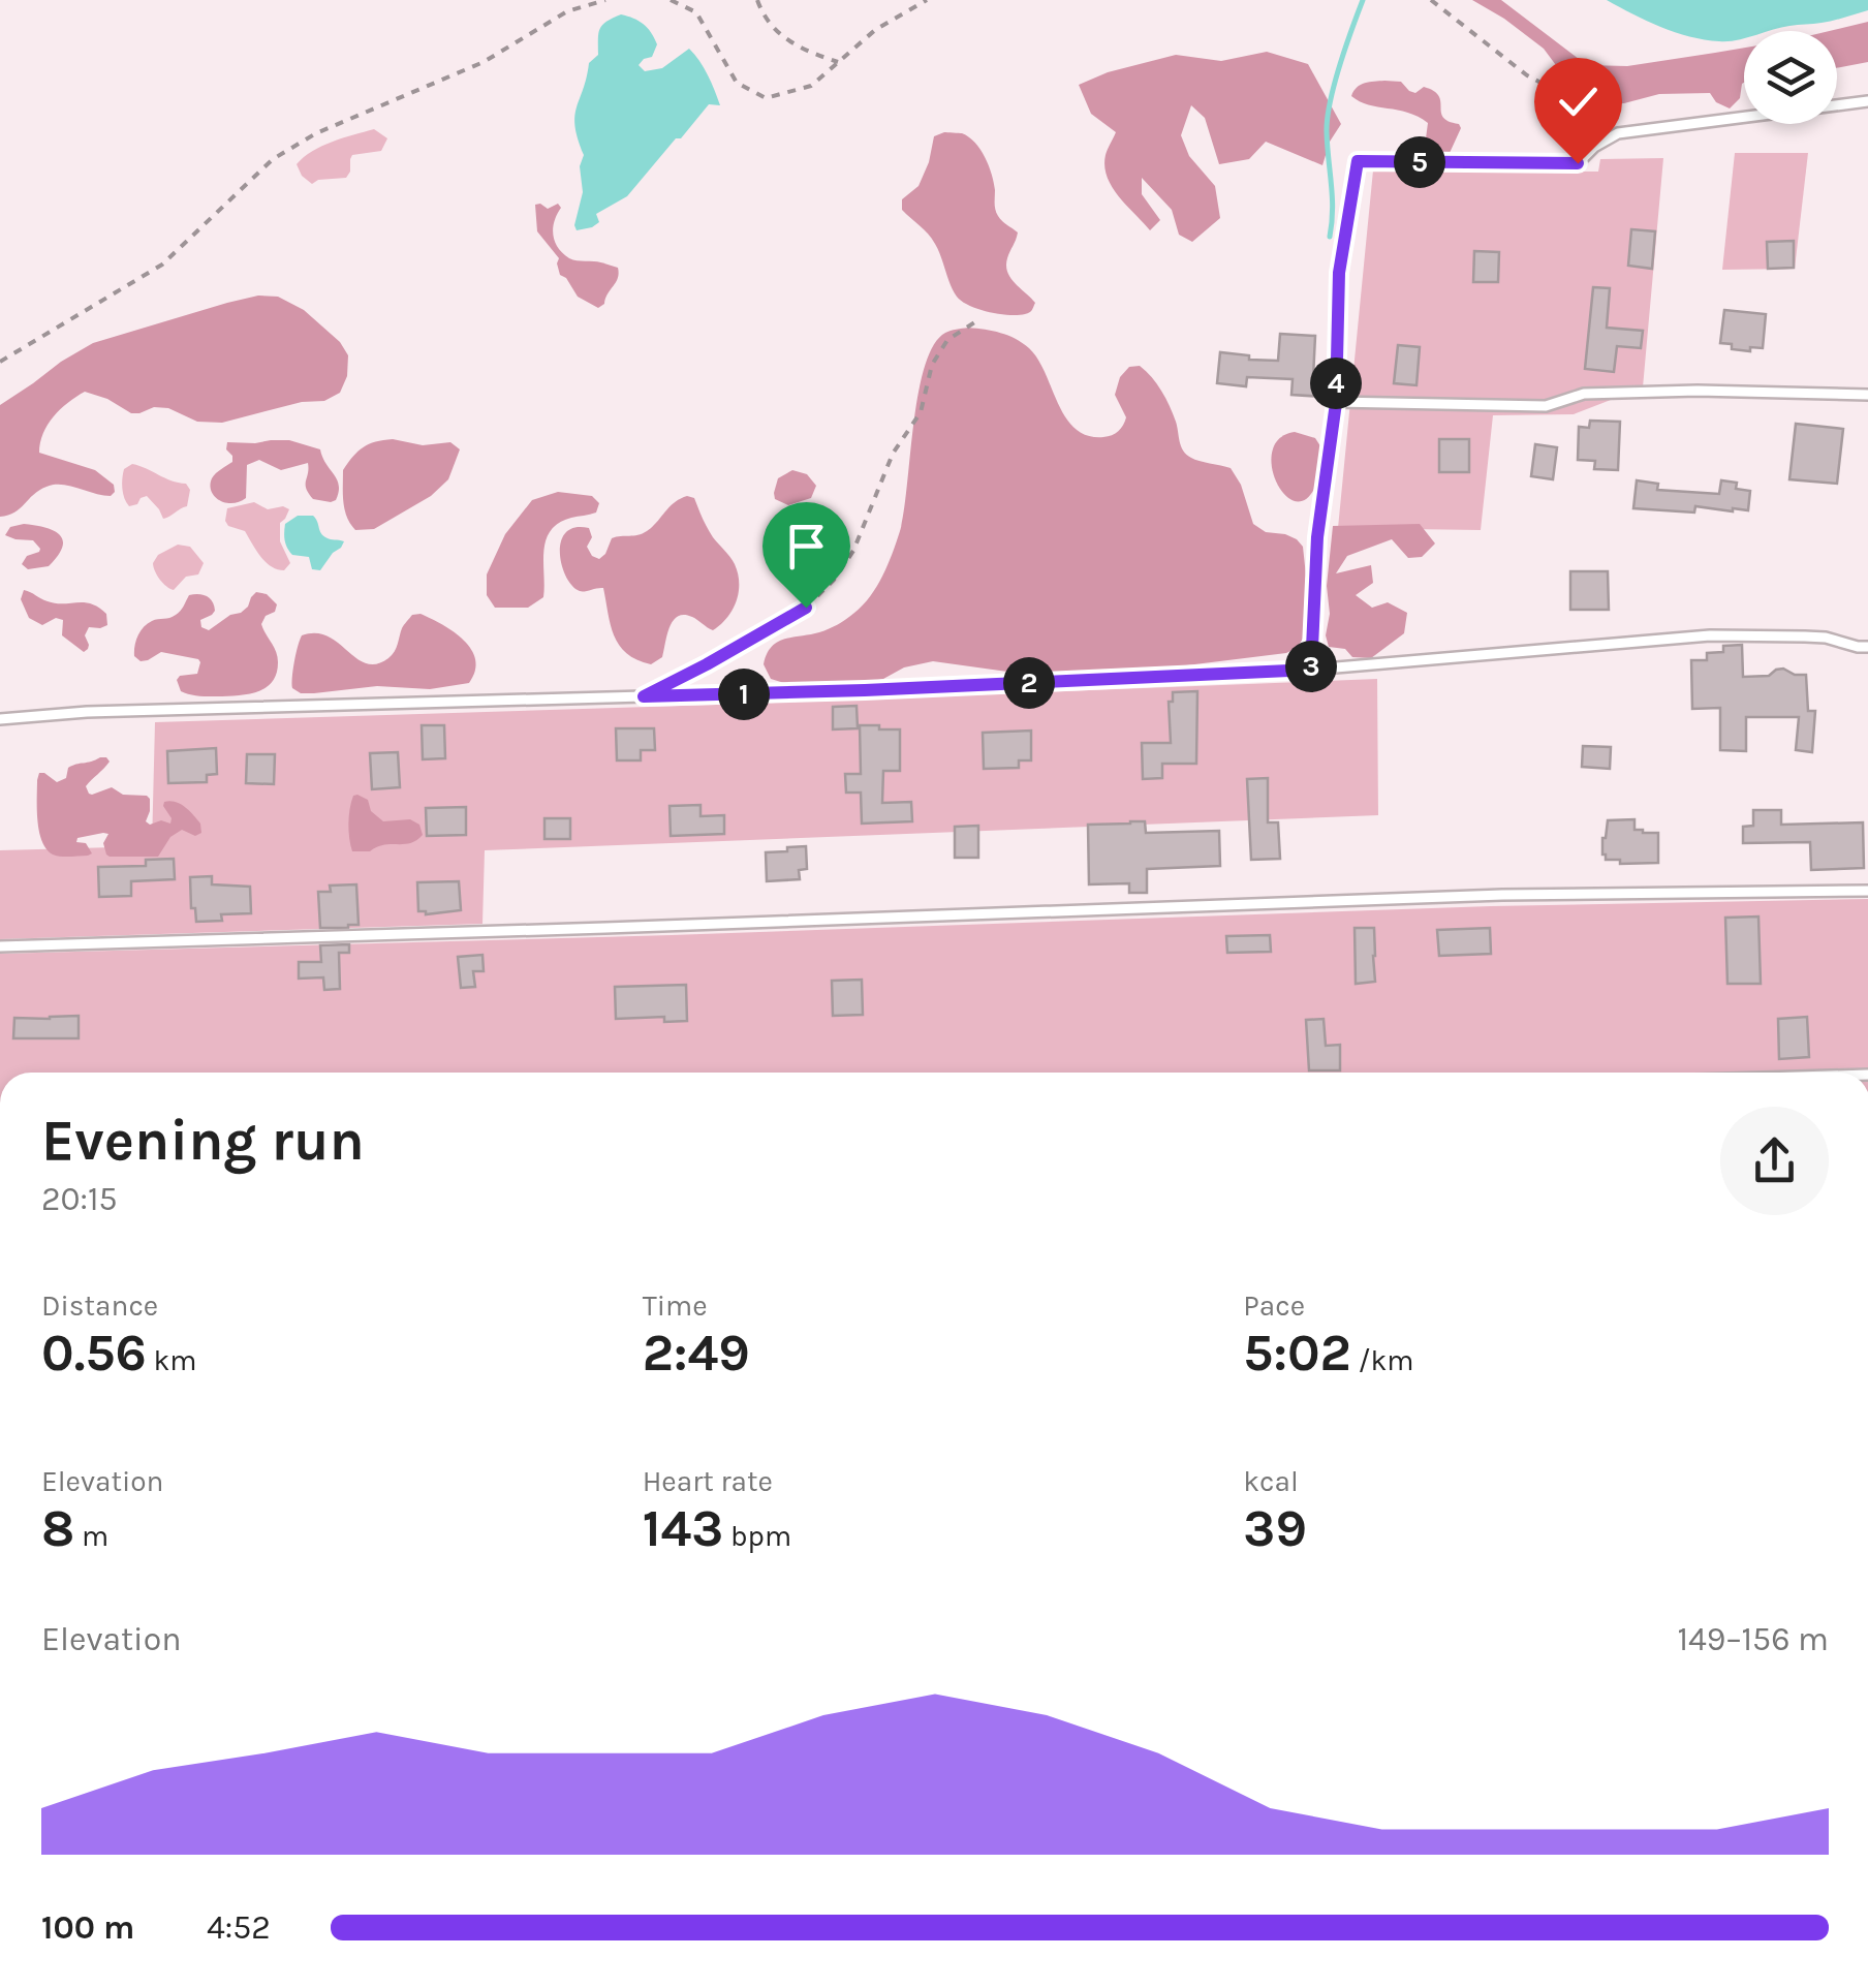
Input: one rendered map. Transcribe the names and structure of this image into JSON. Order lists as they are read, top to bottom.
{
  "page": {
    "pins": [
      "5",
      "4",
      "3",
      "2",
      "1"
    ],
    "heading": ["Evening run", "20:15"],
    "stats": [
      ["Distance", "0.56 km"],
      ["Time", "2:49"],
      ["Pace", "5:02 /km"],
      ["Elevation", "8 m"],
      ["Heart rate", "143 bpm"],
      ["kcal", "39"]
    ],
    "chart": ["Elevation", "149–156 m"],
    "list": [
      {
        "name": "100 m",
        "note": "4:52"
      }
    ]
  }
}
